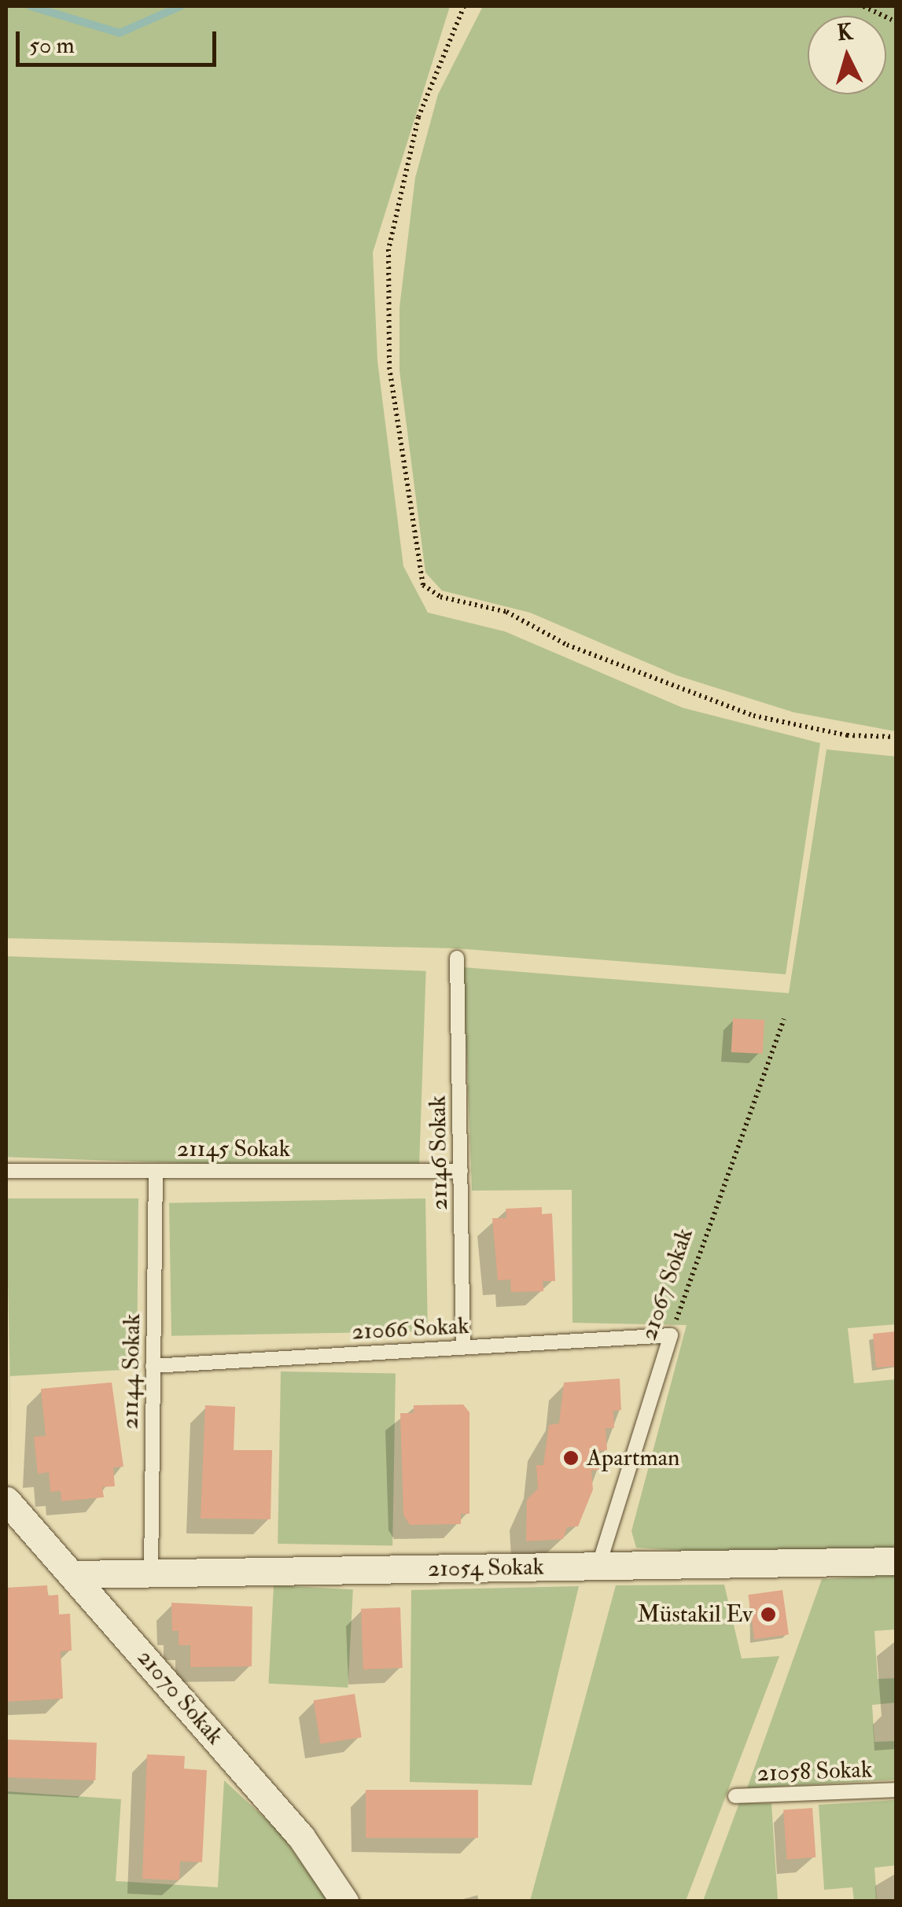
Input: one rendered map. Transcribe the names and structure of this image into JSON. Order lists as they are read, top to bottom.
{
  "streets": {
    "street": ["21054 Sokak", "21070 Sokak"],
    "lane": [
      "21145 Sokak",
      "21146 Sokak",
      "21067 Sokak",
      "21066 Sokak",
      "21144 Sokak",
      "21058 Sokak"
    ]
  },
  "crossings": [
    ["21145 Sokak", "21146 Sokak"],
    ["21145 Sokak", "21144 Sokak"],
    ["21146 Sokak", "21066 Sokak"],
    ["21067 Sokak", "21066 Sokak"],
    ["21067 Sokak", "21054 Sokak"],
    ["21066 Sokak", "21144 Sokak"],
    ["21144 Sokak", "21054 Sokak"],
    ["21054 Sokak", "21070 Sokak"]
  ],
  "places": ["Apartman", "Müstakil Ev"],
  "scale_bar": "50 m",
  "north": "top"
}
